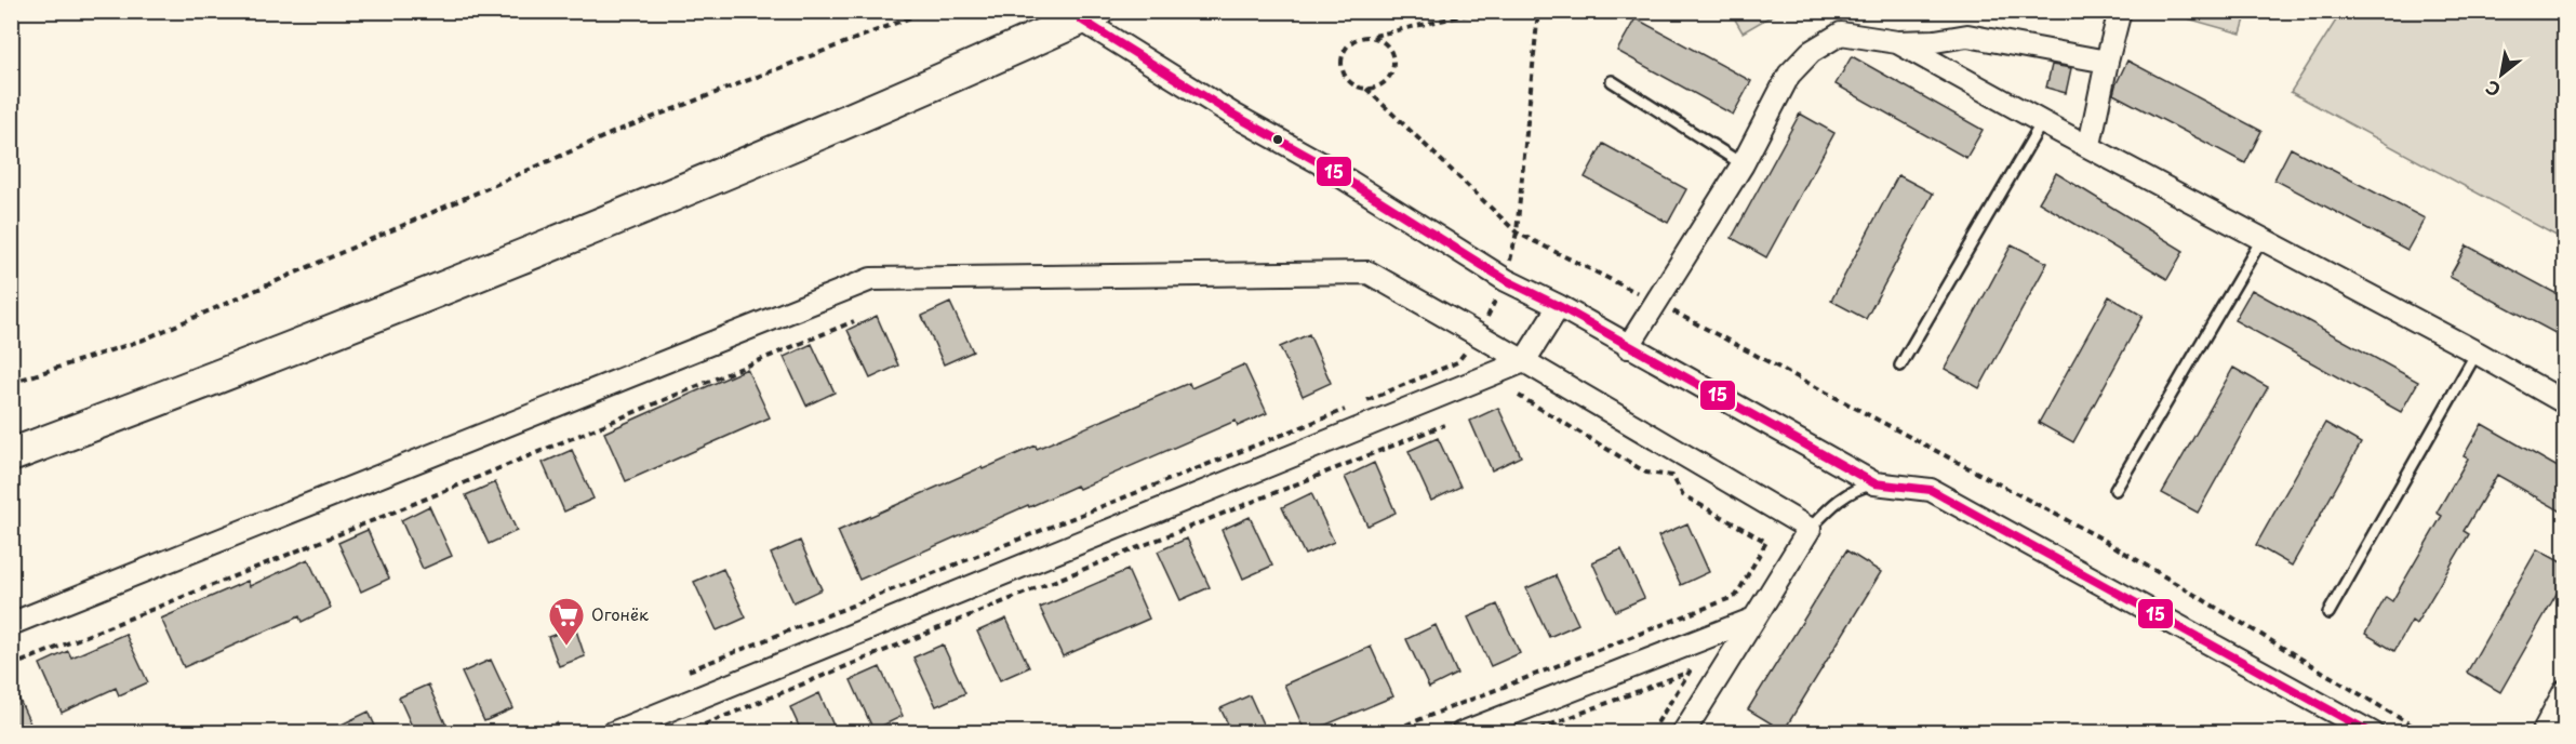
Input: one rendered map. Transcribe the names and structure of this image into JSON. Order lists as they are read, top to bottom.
{
  "places": {
    "supermarket": ["Огонёк"]
  },
  "lines": ["transit line 15"],
  "north": "bottom left"
}
